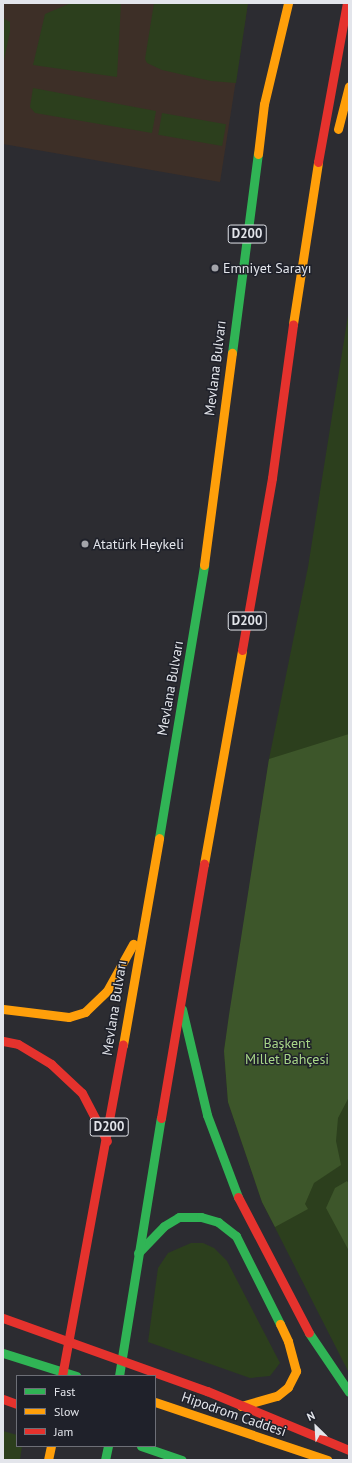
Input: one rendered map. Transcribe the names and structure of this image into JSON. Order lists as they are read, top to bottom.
{
  "streets": {
    "main road": ["D200", "Mevlana Bulvarı", "Hipodrom Caddesi"]
  },
  "parks": ["Başkent Millet Bahçesi"],
  "places": ["Emniyet Sarayı", "Atatürk Heykeli"],
  "legend": ["Fast", "Slow", "Jam"],
  "north": "top left"
}
